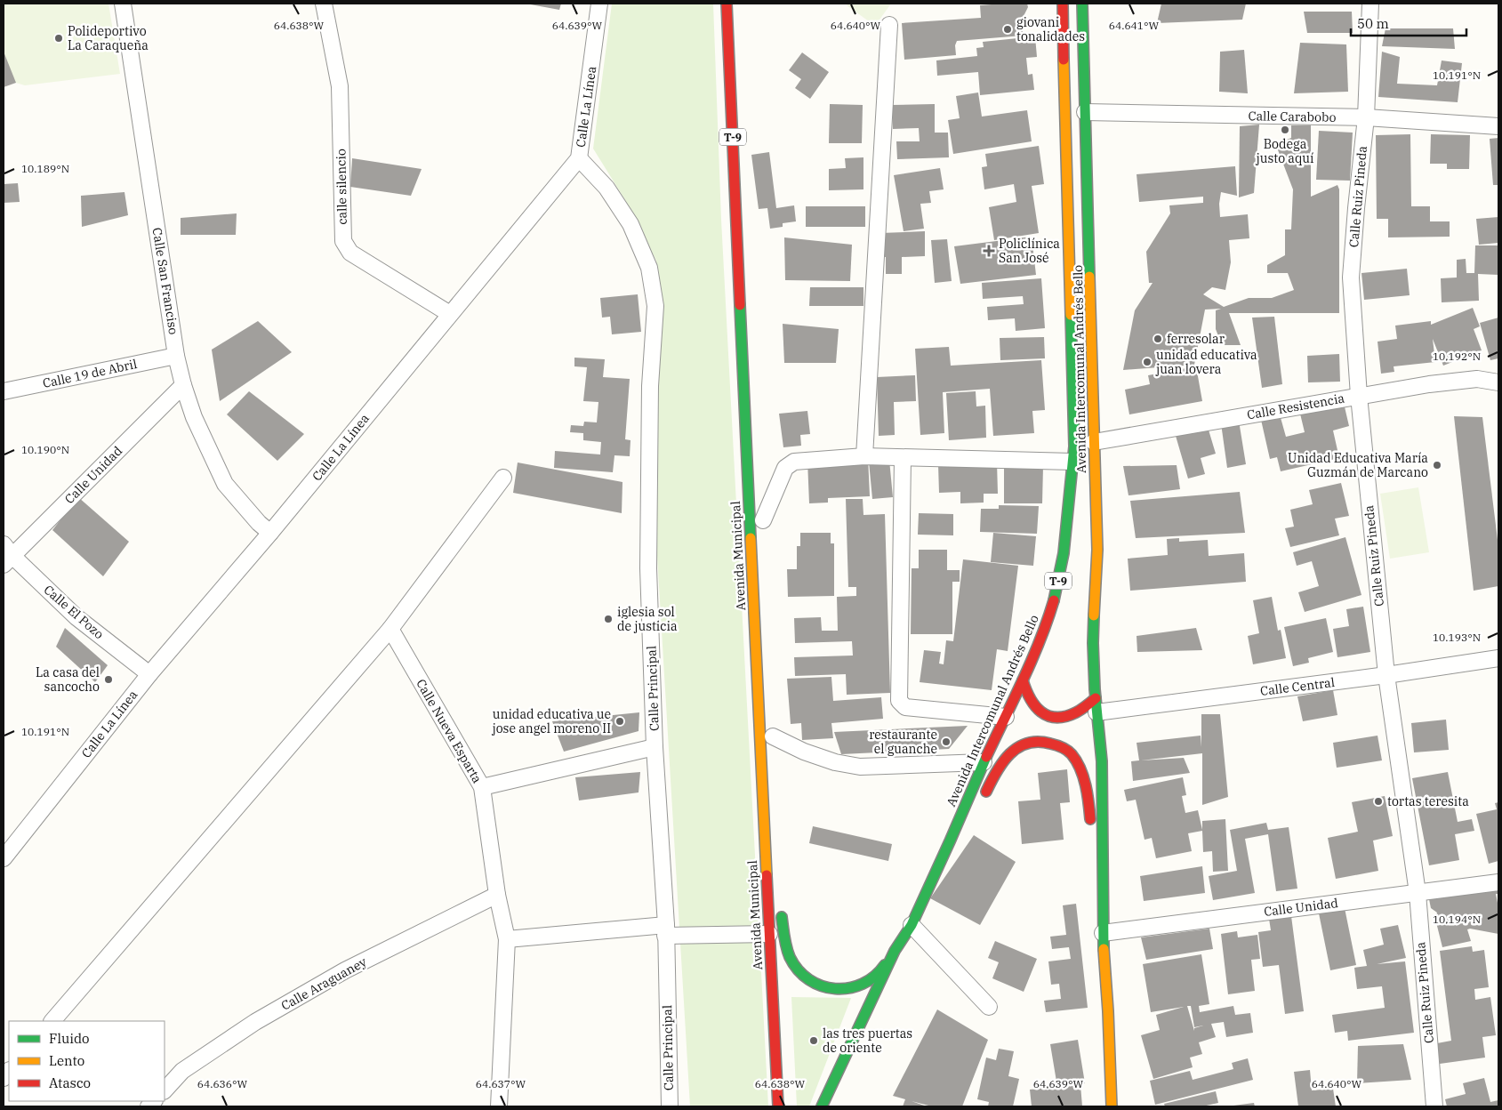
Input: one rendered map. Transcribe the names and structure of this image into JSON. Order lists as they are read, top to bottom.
{
  "streets": {
    "highway": ["T-9", "Avenida Intercomunal Andrés Bello", "Avenida Municipal"],
    "street": [
      "Calle La Línea",
      "Calle Carabobo",
      "calle silencio",
      "Calle Ruiz Pineda",
      "Calle San Franciso",
      "Calle 19 de Abril",
      "Calle Resistencia",
      "Calle Unidad",
      "Calle El Pozo",
      "Calle Central",
      "Calle Principal",
      "Calle Nueva Esparta",
      "Calle Araguaney"
    ]
  },
  "crossings": [
    ["Calle La Línea", "calle silencio"],
    ["Calle La Línea", "Calle San Franciso"],
    ["Calle La Línea", "Calle El Pozo"],
    ["Calle La Línea", "Calle Principal"],
    ["Calle Carabobo", "Calle Ruiz Pineda"],
    ["Calle Carabobo", "Avenida Intercomunal Andrés Bello"],
    ["T-9", "Avenida Intercomunal Andrés Bello"],
    ["Calle Ruiz Pineda", "Calle Resistencia"],
    ["Calle Ruiz Pineda", "Calle Unidad"],
    ["Calle Ruiz Pineda", "Calle Central"],
    ["Calle San Franciso", "Calle 19 de Abril"],
    ["Calle San Franciso", "Calle Unidad"],
    ["Avenida Intercomunal Andrés Bello", "Calle Resistencia"],
    ["Avenida Intercomunal Andrés Bello", "Calle Unidad"],
    ["Avenida Intercomunal Andrés Bello", "Avenida Municipal"],
    ["Avenida Intercomunal Andrés Bello", "Calle Central"],
    ["Calle Unidad", "Calle El Pozo"],
    ["Calle Nueva Esparta", "Calle Araguaney"]
  ],
  "places": {
    "other": [
      "giovani tonalidades",
      "Polideportivo La Caraqueña",
      "Bodega justo aquí",
      "ferresolar",
      "unidad educativa juan lovera",
      "Unidad Educativa María Guzmán de Marcano",
      "iglesia sol de justicia",
      "La casa del sancocho",
      "unidad educativa ue jose angel moreno II",
      "restaurante el guanche",
      "tortas teresita",
      "las tres puertas de oriente"
    ],
    "health": ["Policlínica San José"]
  },
  "legend": ["Fluido", "Lento", "Atasco"],
  "scale_bar": "50 m",
  "coordinates": [
    "64.638°W",
    "64.639°W",
    "64.640°W",
    "64.641°W",
    "10.191°N",
    "10.189°N",
    "10.192°N",
    "10.190°N",
    "10.193°N",
    "10.194°N",
    "64.636°W",
    "64.637°W"
  ]
}
